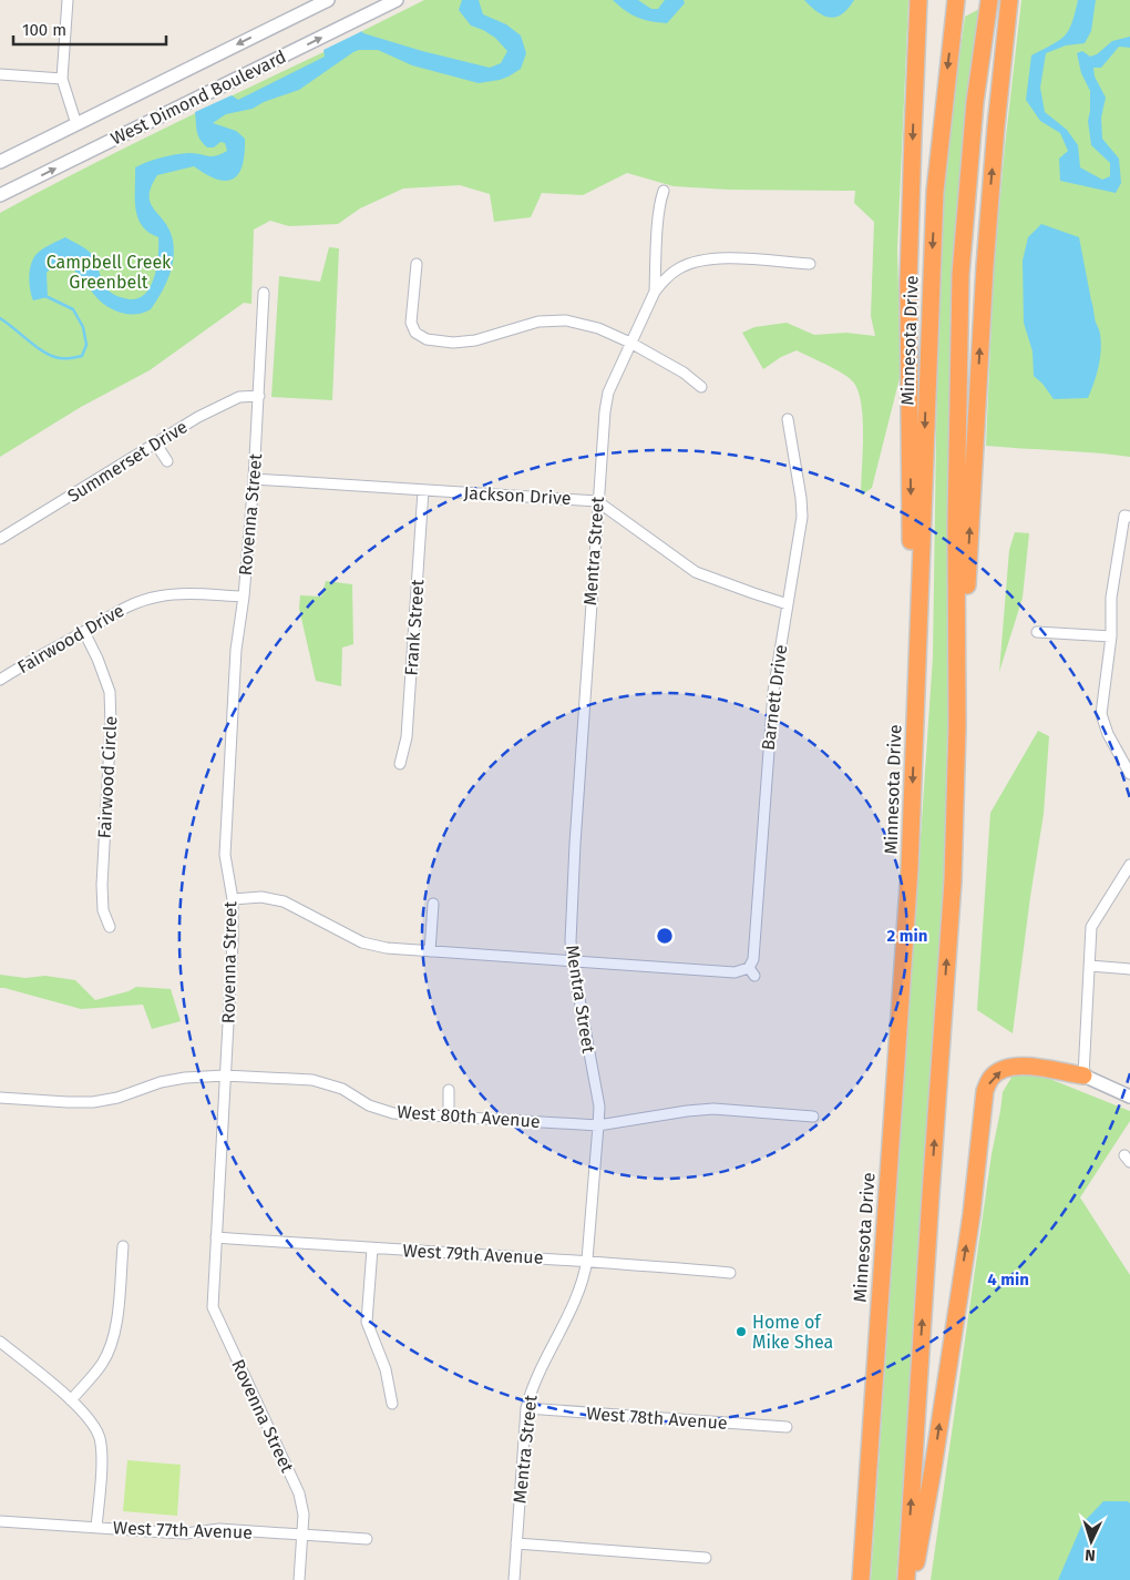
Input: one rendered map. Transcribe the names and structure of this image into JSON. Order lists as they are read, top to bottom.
{
  "streets": {
    "highway": ["Minnesota Drive"],
    "main road": ["West Dimond Boulevard"],
    "street": [
      "Summerset Drive",
      "Jackson Drive",
      "Rovenna Street",
      "Mentra Street",
      "Frank Street",
      "Fairwood Drive",
      "Barnett Drive",
      "Fairwood Circle",
      "West 80th Avenue",
      "West 79th Avenue",
      "West 78th Avenue",
      "West 77th Avenue"
    ]
  },
  "crossings": [
    ["Summerset Drive", "Rovenna Street"],
    ["Jackson Drive", "Rovenna Street"],
    ["Jackson Drive", "Mentra Street"],
    ["Jackson Drive", "Frank Street"],
    ["Jackson Drive", "Barnett Drive"],
    ["Rovenna Street", "Fairwood Drive"],
    ["Rovenna Street", "West 80th Avenue"],
    ["Rovenna Street", "West 79th Avenue"],
    ["Rovenna Street", "West 77th Avenue"],
    ["Mentra Street", "Barnett Drive"],
    ["Mentra Street", "West 80th Avenue"],
    ["Mentra Street", "West 79th Avenue"],
    ["Mentra Street", "West 78th Avenue"],
    ["Fairwood Drive", "Fairwood Circle"]
  ],
  "parks": ["Campbell Creek Greenbelt"],
  "places": ["Home of Mike Shea"],
  "scale_bar": "100 m",
  "north": "bottom",
  "rings": ["2 min", "4 min"]
}
